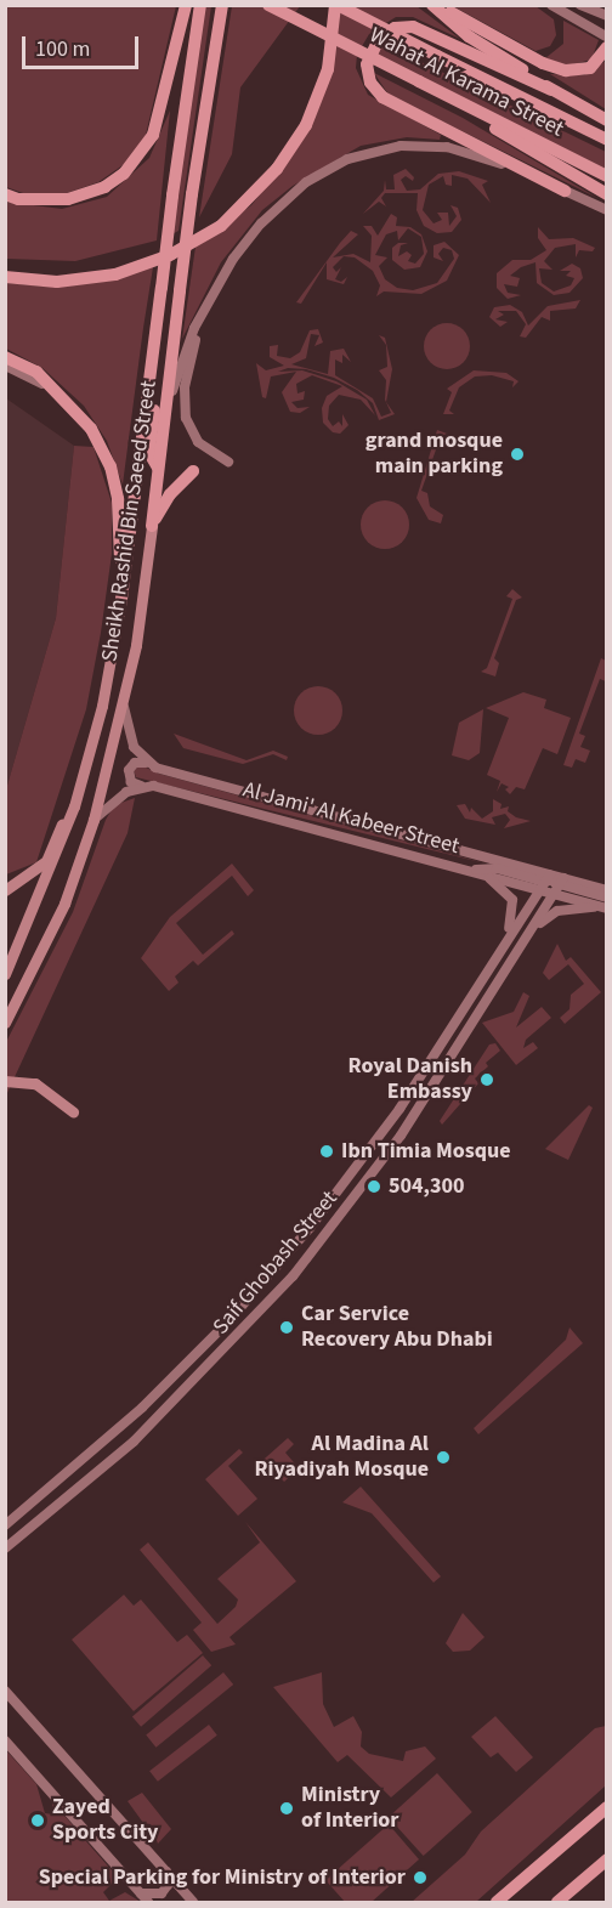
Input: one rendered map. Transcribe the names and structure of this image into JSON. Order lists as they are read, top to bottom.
{
  "streets": {
    "highway": ["Wahat Al Karama Street", "Sheikh Rashid Bin Saeed Street"],
    "street": ["Al Jami' Al Kabeer Street", "Saif Ghobash Street"]
  },
  "crossings": [
    ["Al Jami' Al Kabeer Street", "Saif Ghobash Street"]
  ],
  "places": [
    "grand mosque main parking",
    "Royal Danish Embassy",
    "Ibn Timia Mosque",
    "504,300",
    "Car Service Recovery Abu Dhabi",
    "Al Madina Al Riyadiyah Mosque",
    "Ministry of Interior",
    "Zayed Sports City",
    "Special Parking for Ministry of Interior"
  ],
  "scale_bar": "100 m"
}
